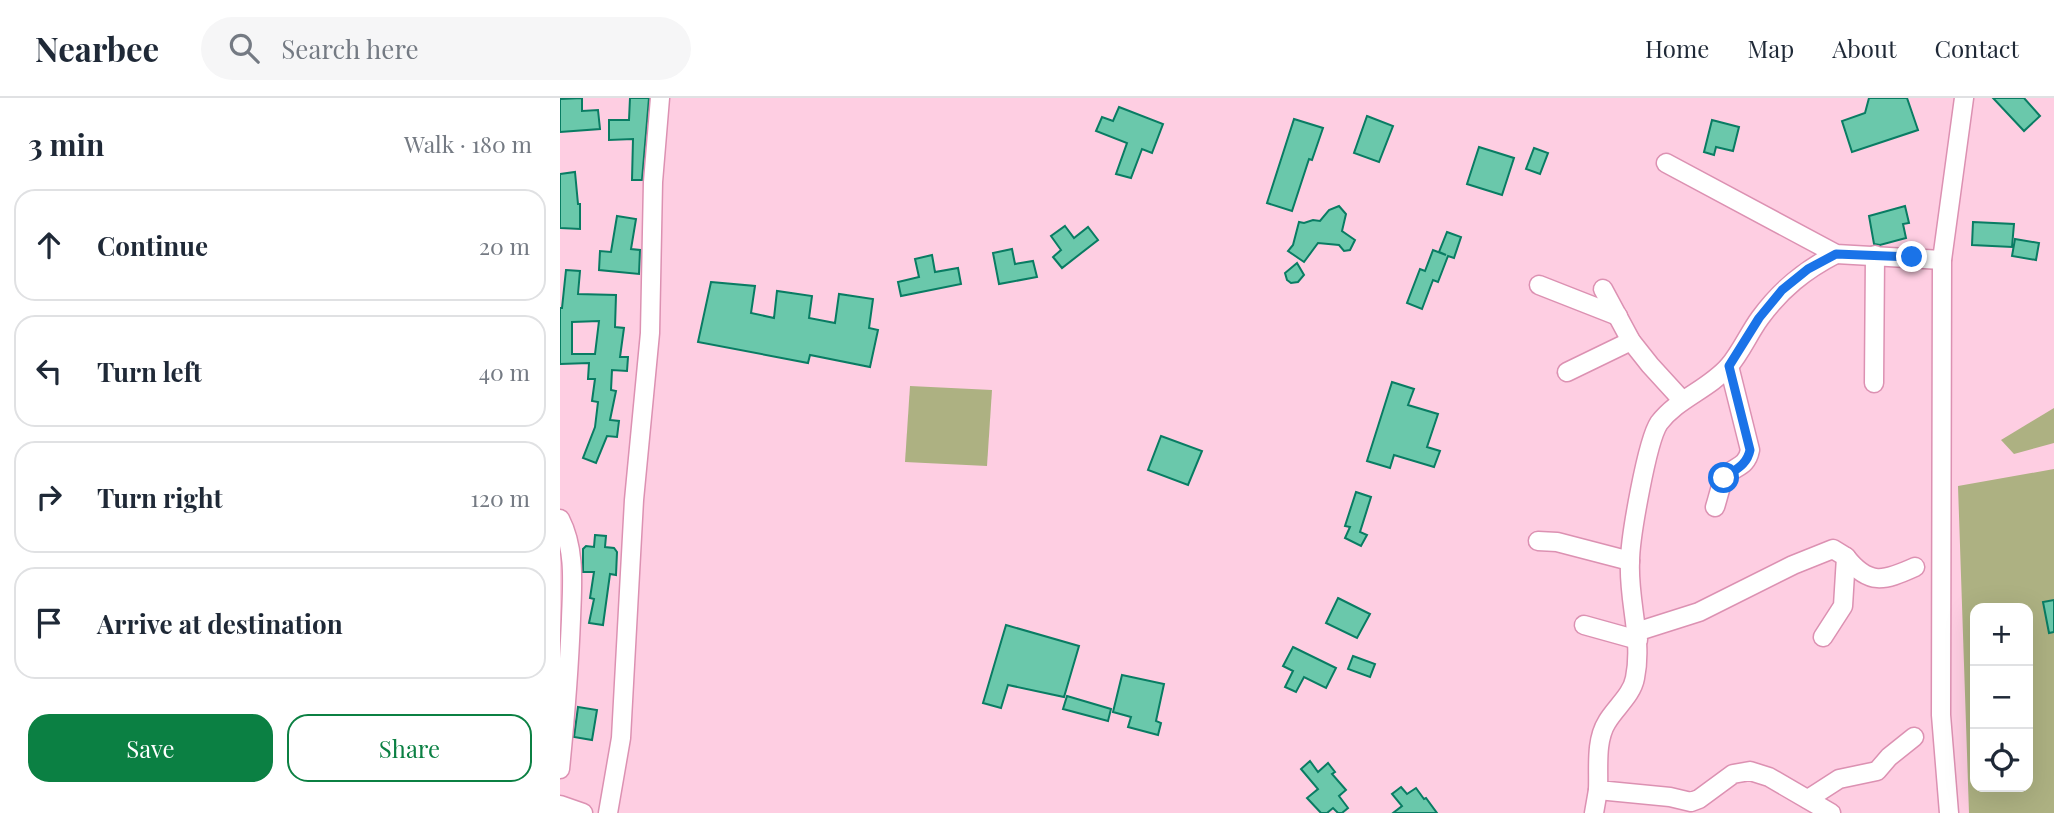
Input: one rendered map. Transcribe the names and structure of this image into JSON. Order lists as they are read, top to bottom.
{
  "page": {
    "header": "Nearbee",
    "search": "Search here",
    "nav": [
      "Home",
      "Map",
      "About",
      "Contact"
    ],
    "heading": ["3 min", "Walk · 180 m"],
    "list": [
      ["Continue", "20 m"],
      ["Turn left", "40 m"],
      ["Turn right", "120 m"],
      "Arrive at destination"
    ],
    "map_buttons": ["+", "−"],
    "buttons": ["Save", "Share"]
  }
}
